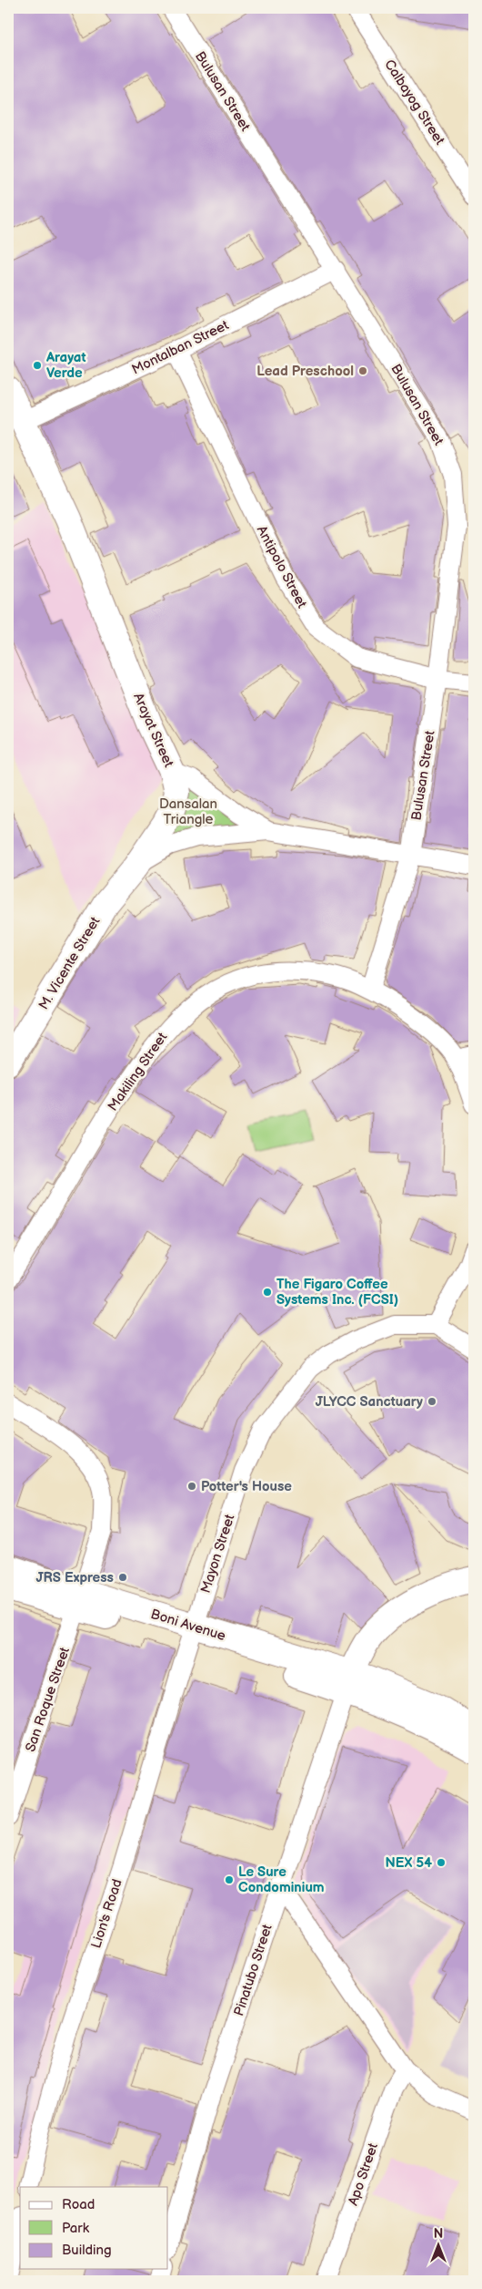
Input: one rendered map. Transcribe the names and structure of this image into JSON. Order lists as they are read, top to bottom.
{
  "streets": {
    "main road": [
      "Arayat Street",
      "M. Vicente Street",
      "Boni Avenue",
      "Pinatubo Street"
    ],
    "street": [
      "Bulusan Street",
      "Calbayog Street",
      "Montalban Street",
      "Antipolo Street",
      "Makiling Street",
      "Mayon Street",
      "San Roque Street",
      "Lion's Road",
      "Apo Street"
    ]
  },
  "crossings": [
    ["Bulusan Street", "Montalban Street"],
    ["Bulusan Street", "Antipolo Street"],
    ["Bulusan Street", "Arayat Street"],
    ["Bulusan Street", "Makiling Street"],
    ["Montalban Street", "Antipolo Street"],
    ["Montalban Street", "Arayat Street"],
    ["Arayat Street", "M. Vicente Street"],
    ["Mayon Street", "Boni Avenue"],
    ["Mayon Street", "Lion's Road"],
    ["Boni Avenue", "San Roque Street"],
    ["Boni Avenue", "Lion's Road"],
    ["Boni Avenue", "Pinatubo Street"]
  ],
  "parks": ["Dansalan Triangle"],
  "places": [
    "Arayat Verde",
    "Lead Preschool",
    "The Figaro Coffee Systems Inc. (FCSI)",
    "JLYCC Sanctuary",
    "Potter's House",
    "JRS Express",
    "NEX 54",
    "Le Sure Condominium"
  ],
  "legend": ["Road", "Park", "Building"],
  "north": "top"
}
